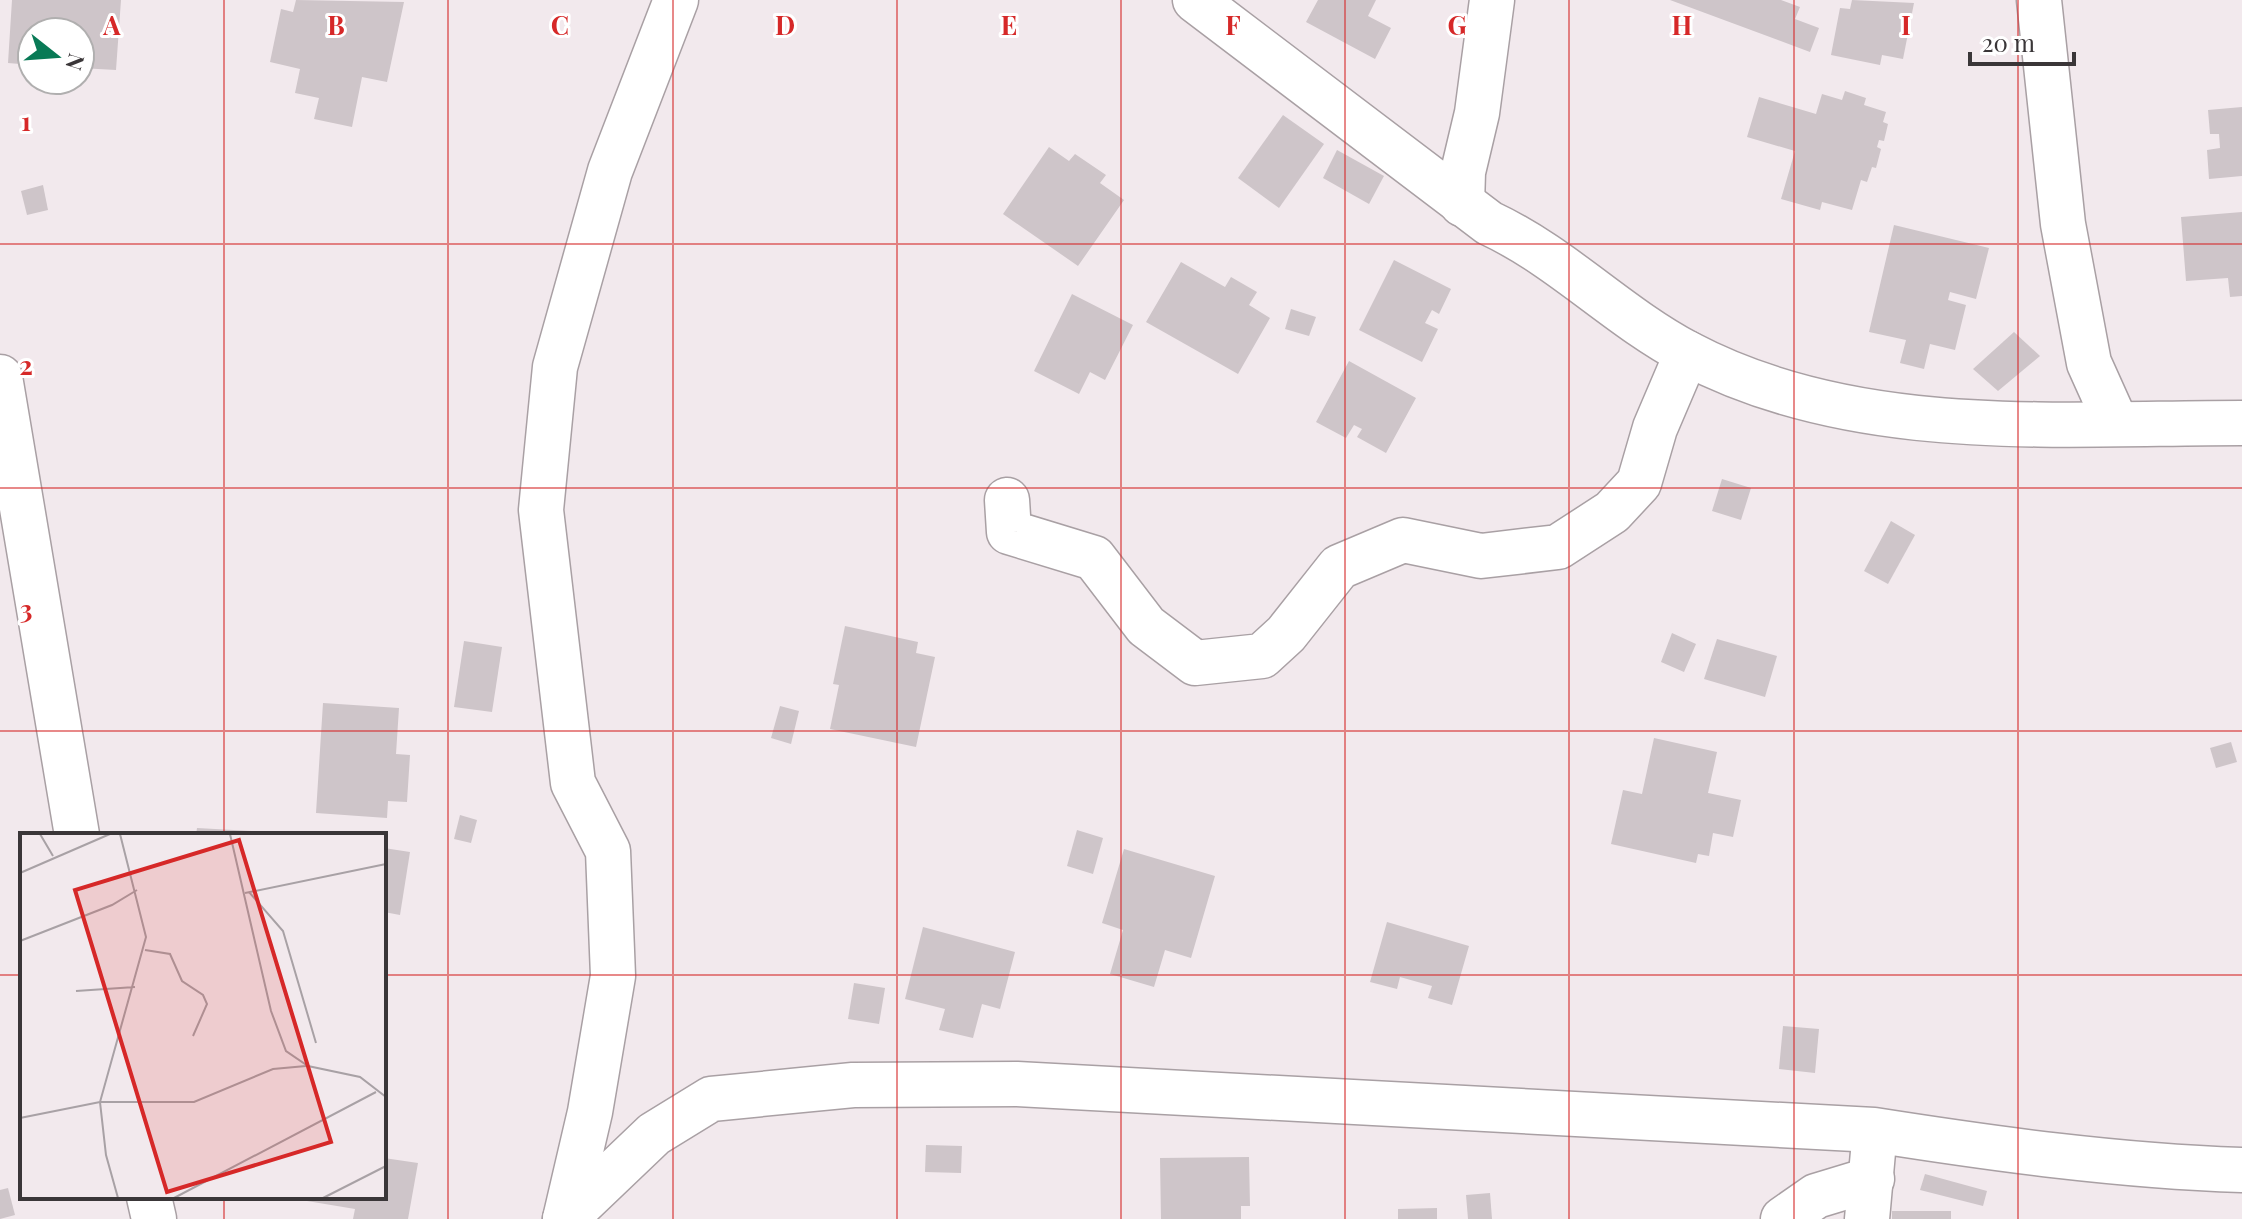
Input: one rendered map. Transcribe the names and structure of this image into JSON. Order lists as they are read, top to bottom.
{
  "scale_bar": "20 m",
  "north": "right",
  "grid": {
    "columns": [
      "A",
      "B",
      "C",
      "D",
      "E",
      "F",
      "G",
      "H",
      "I"
    ],
    "rows": ["1", "2", "3"]
  }
}
